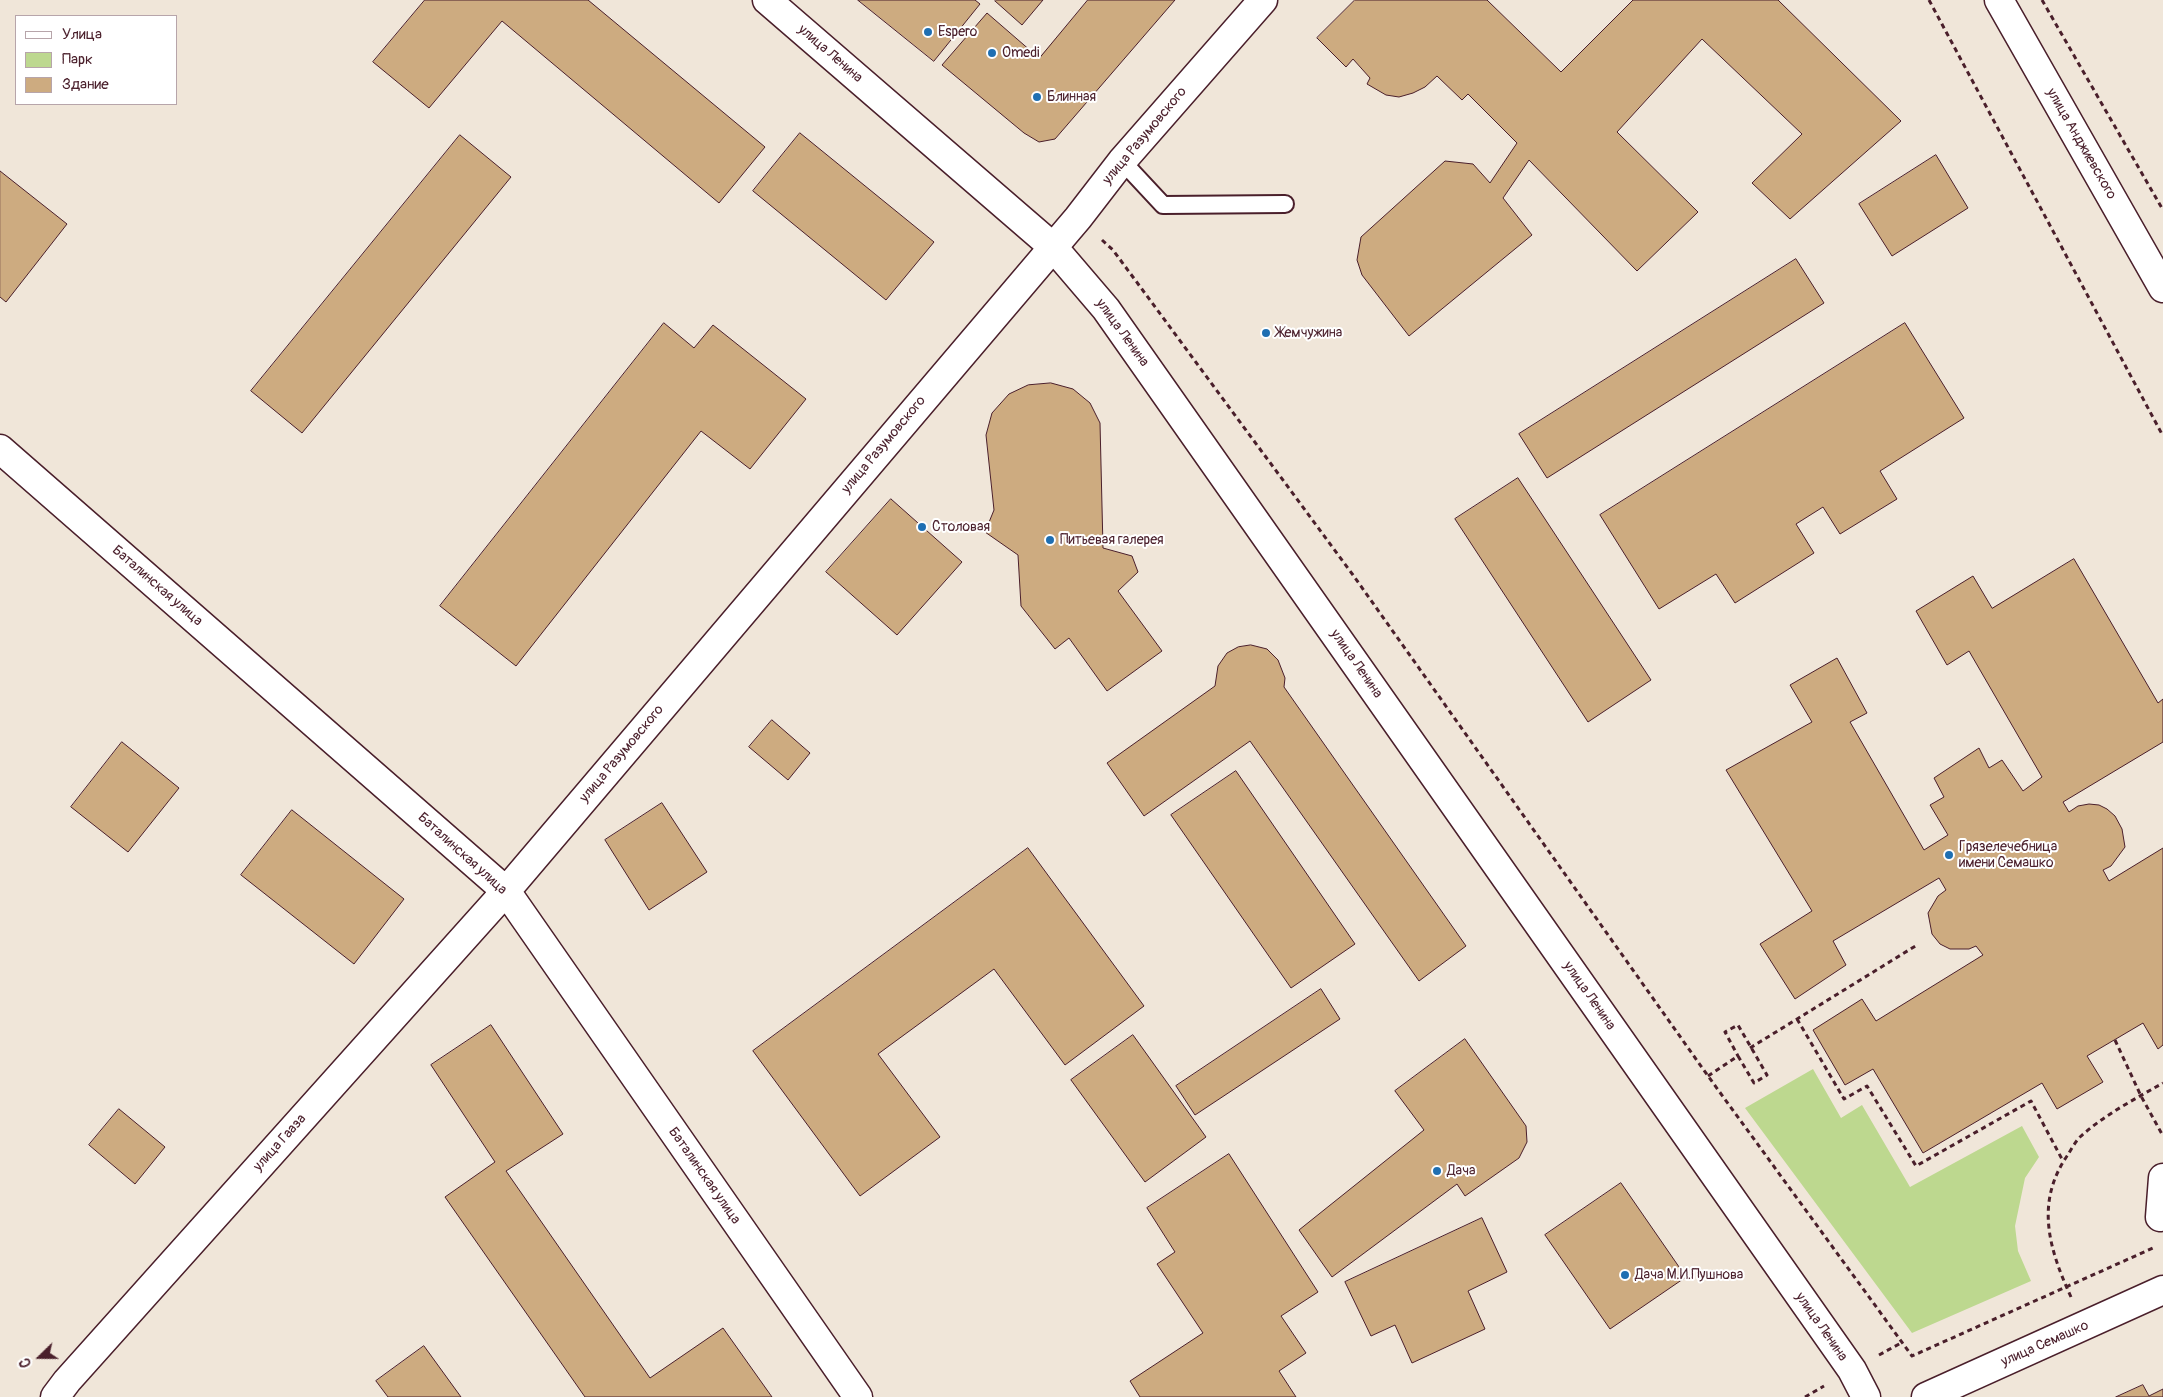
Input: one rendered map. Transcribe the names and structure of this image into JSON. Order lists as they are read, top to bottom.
{
  "streets": {
    "street": [
      "улица Ленина",
      "улица Разумовского",
      "улица Анджиевского",
      "Баталинская улица",
      "улица Гааза",
      "улица Семашко"
    ]
  },
  "crossings": [
    ["улица Ленина", "улица Разумовского"],
    ["улица Разумовского", "Баталинская улица"],
    ["улица Разумовского", "улица Гааза"],
    ["Баталинская улица", "улица Гааза"]
  ],
  "places": [
    "Espero",
    "Omedi",
    "Блинная",
    "Жемчужина",
    "Столовая",
    "Питьевая галерея",
    "Грязелечебница имени Семашко",
    "Дача",
    "Дача М.И.Пушнова"
  ],
  "legend": ["Улица", "Парк", "Здание"],
  "north": "left"
}
